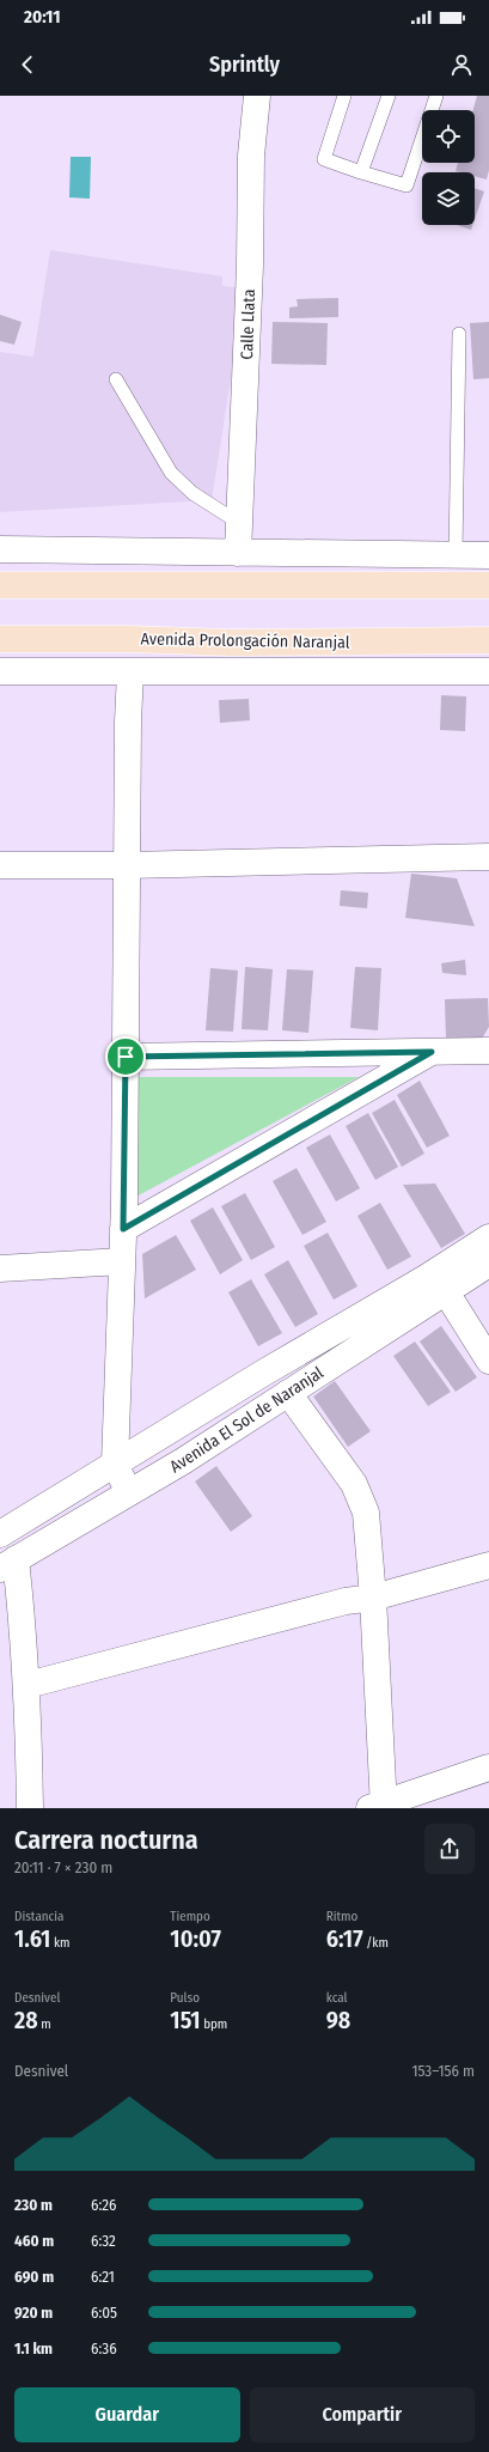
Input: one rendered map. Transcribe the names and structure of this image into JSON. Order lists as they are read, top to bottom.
{
  "streets": {
    "main road": ["Avenida Prolongación Naranjal"],
    "street": ["Calle Llata", "Avenida El Sol de Naranjal"]
  },
  "page": {
    "status": "20:11",
    "header": "Sprintly",
    "heading": ["Carrera nocturna", "20:11 · 7 × 230 m"],
    "stats": [
      ["Distancia", "1.61 km"],
      ["Tiempo", "10:07"],
      ["Ritmo", "6:17 /km"],
      ["Desnivel", "28 m"],
      ["Pulso", "151 bpm"],
      ["kcal", "98"]
    ],
    "chart": ["Desnivel", "153–156 m"],
    "list": [
      {
        "name": "230 m",
        "note": "6:26"
      },
      {
        "name": "460 m",
        "note": "6:32"
      },
      {
        "name": "690 m",
        "note": "6:21"
      },
      {
        "name": "920 m",
        "note": "6:05"
      },
      {
        "name": "1.1 km",
        "note": "6:36"
      }
    ],
    "buttons": ["Guardar", "Compartir"]
  }
}
